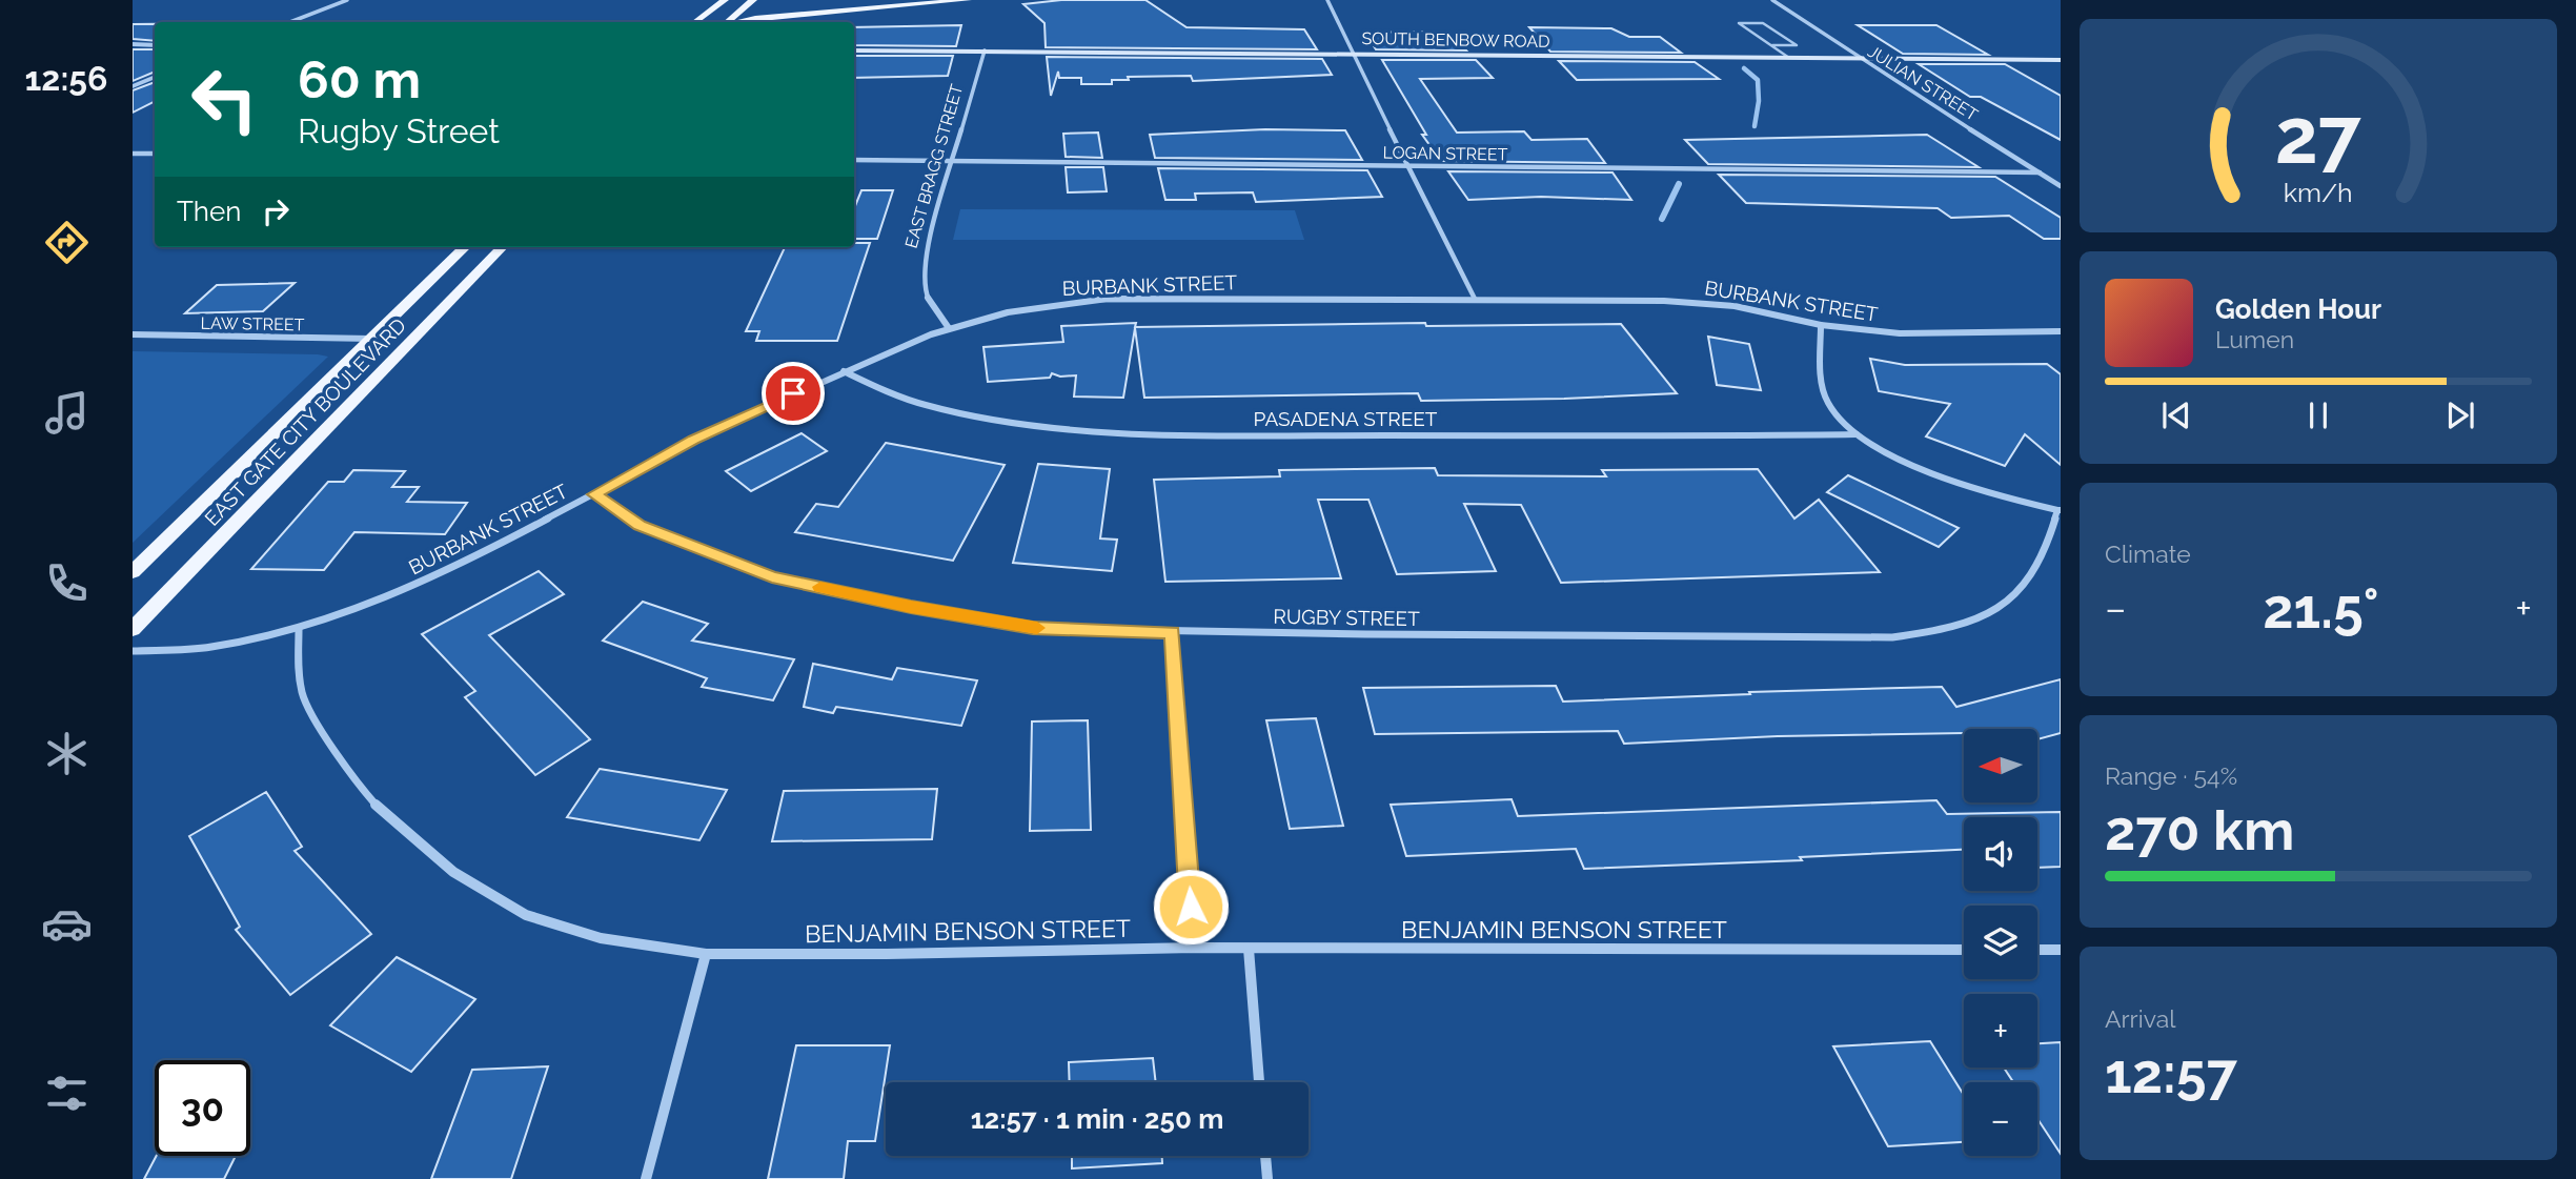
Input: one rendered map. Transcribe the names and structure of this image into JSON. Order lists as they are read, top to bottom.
{
  "streets": {
    "main road": ["SOUTH BENBOW ROAD", "EAST GATE CITY BOULEVARD"],
    "street": [
      "JULIAN STREET",
      "LOGAN STREET",
      "EAST BRAGG STREET",
      "BURBANK STREET",
      "LAW STREET",
      "PASADENA STREET",
      "RUGBY STREET",
      "BENJAMIN BENSON STREET"
    ]
  },
  "crossings": [
    ["SOUTH BENBOW ROAD", "JULIAN STREET"],
    ["SOUTH BENBOW ROAD", "EAST BRAGG STREET"],
    ["JULIAN STREET", "LOGAN STREET"],
    ["LOGAN STREET", "EAST BRAGG STREET"],
    ["EAST BRAGG STREET", "BURBANK STREET"],
    ["BURBANK STREET", "PASADENA STREET"],
    ["BURBANK STREET", "RUGBY STREET"],
    ["BURBANK STREET", "BENJAMIN BENSON STREET"],
    ["LAW STREET", "EAST GATE CITY BOULEVARD"]
  ],
  "north": "left",
  "page": {
    "tabs": "12:56",
    "turn": ["60 m", "Rugby Street"],
    "then": "Then",
    "song": ["Golden Hour", "Lumen"],
    "tile": [
      "Climate",
      ["Range · 54%", "270 km"],
      ["Arrival", "12:57"]
    ],
    "heat": ["−", "21.5°", "+"],
    "map_buttons": ["+", "−"],
    "limit": "30",
    "trip": "12:57 · 1 min · 250 m",
    "gauge": ["27", "km/h"]
  }
}
